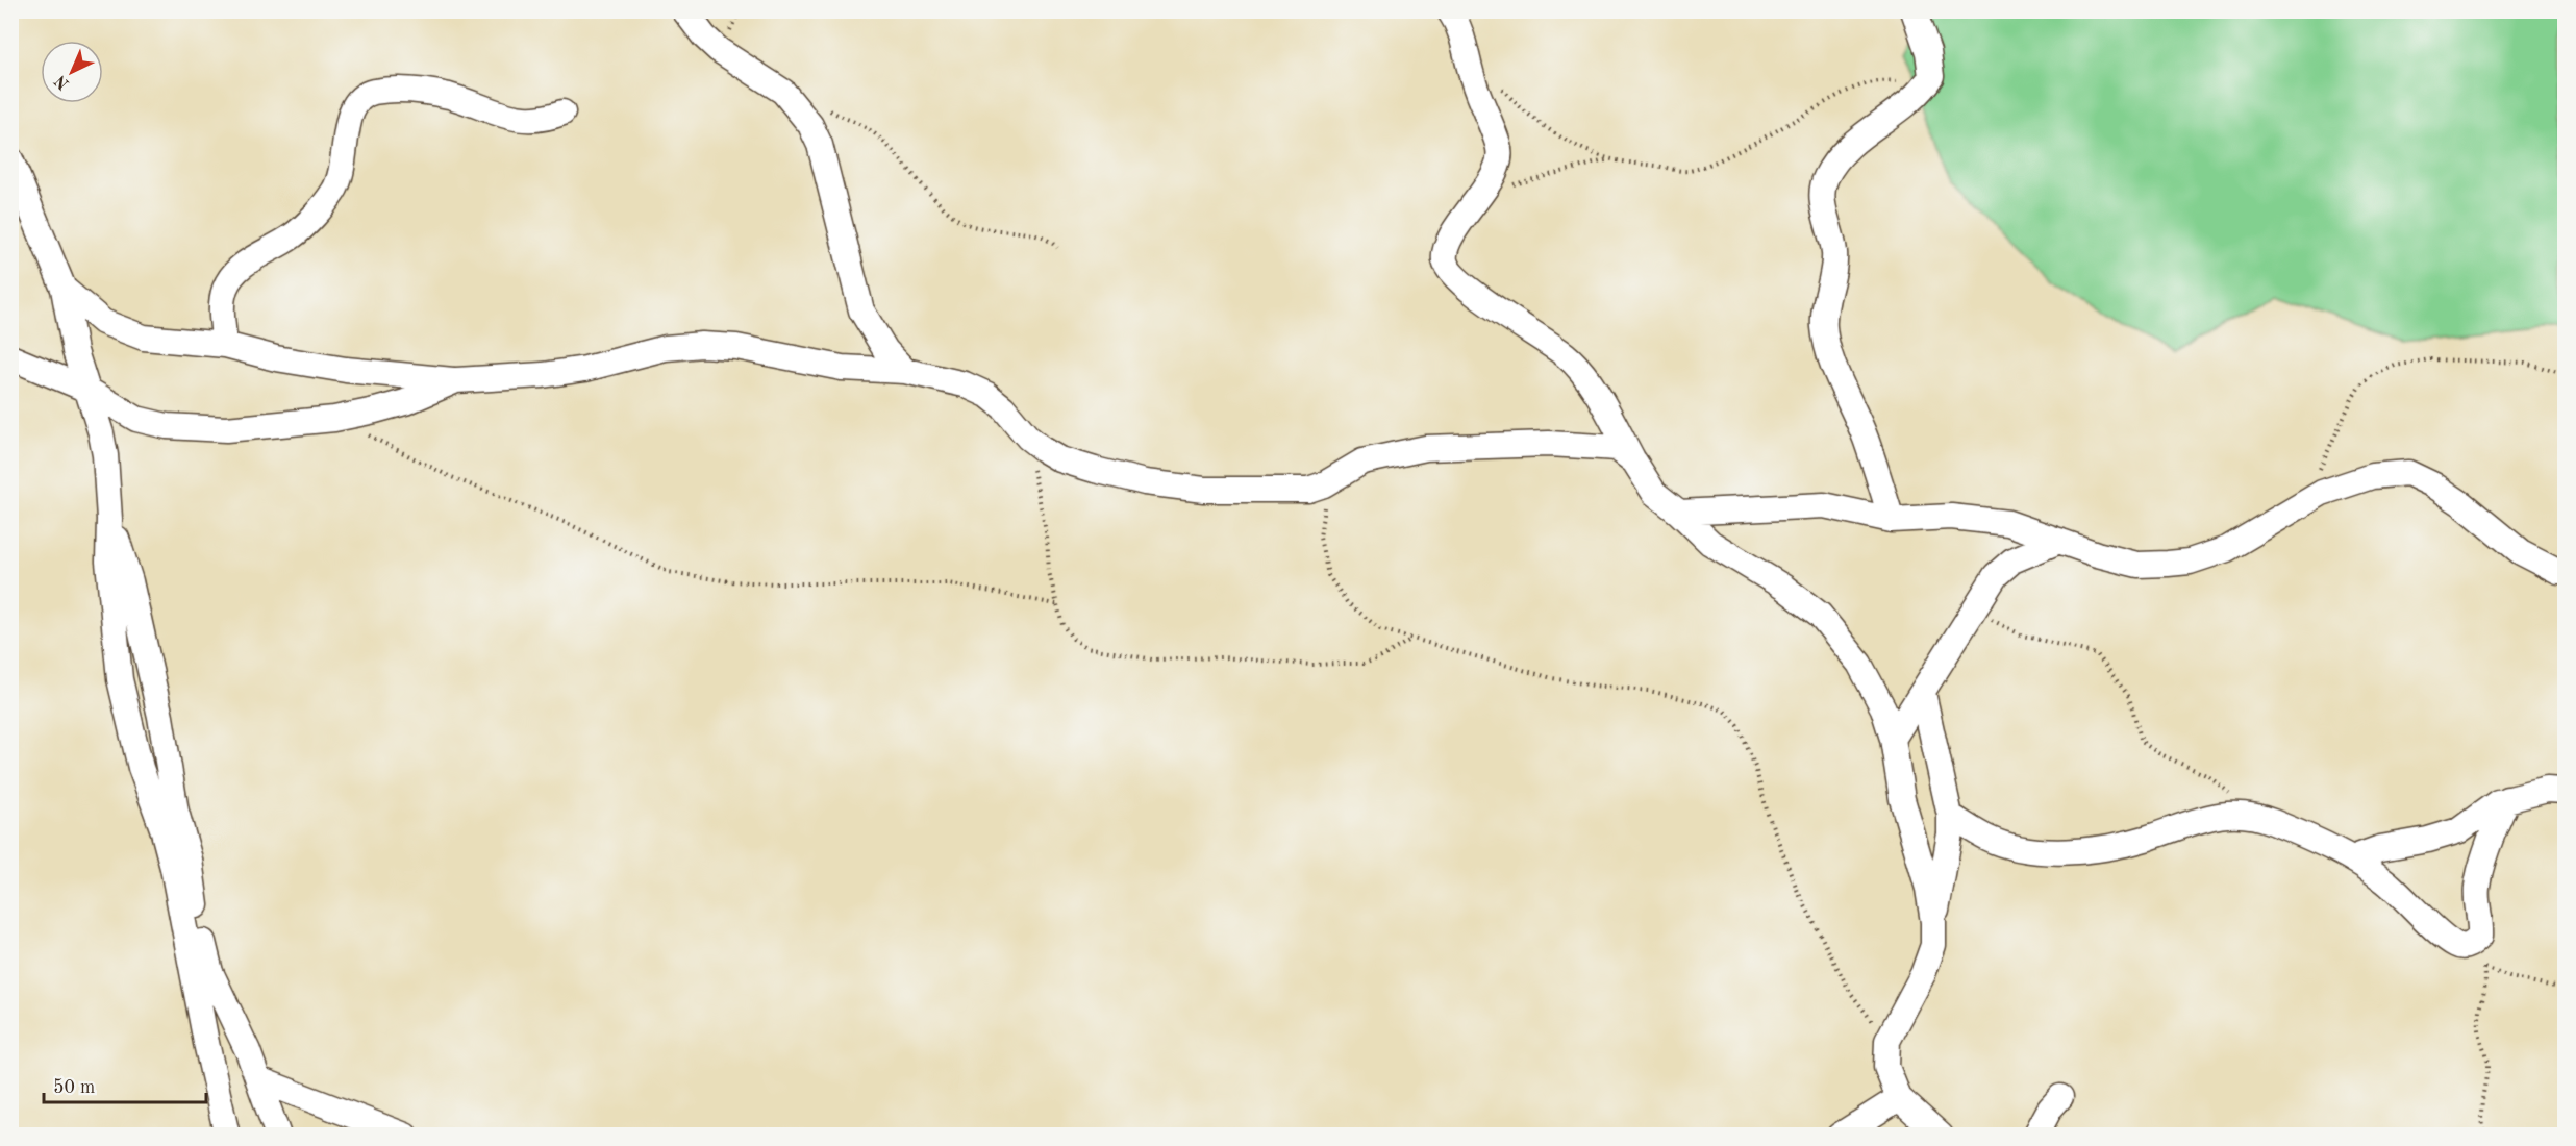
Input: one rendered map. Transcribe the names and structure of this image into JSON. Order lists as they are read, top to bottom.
{
  "scale_bar": "50 m",
  "north": "bottom left"
}
